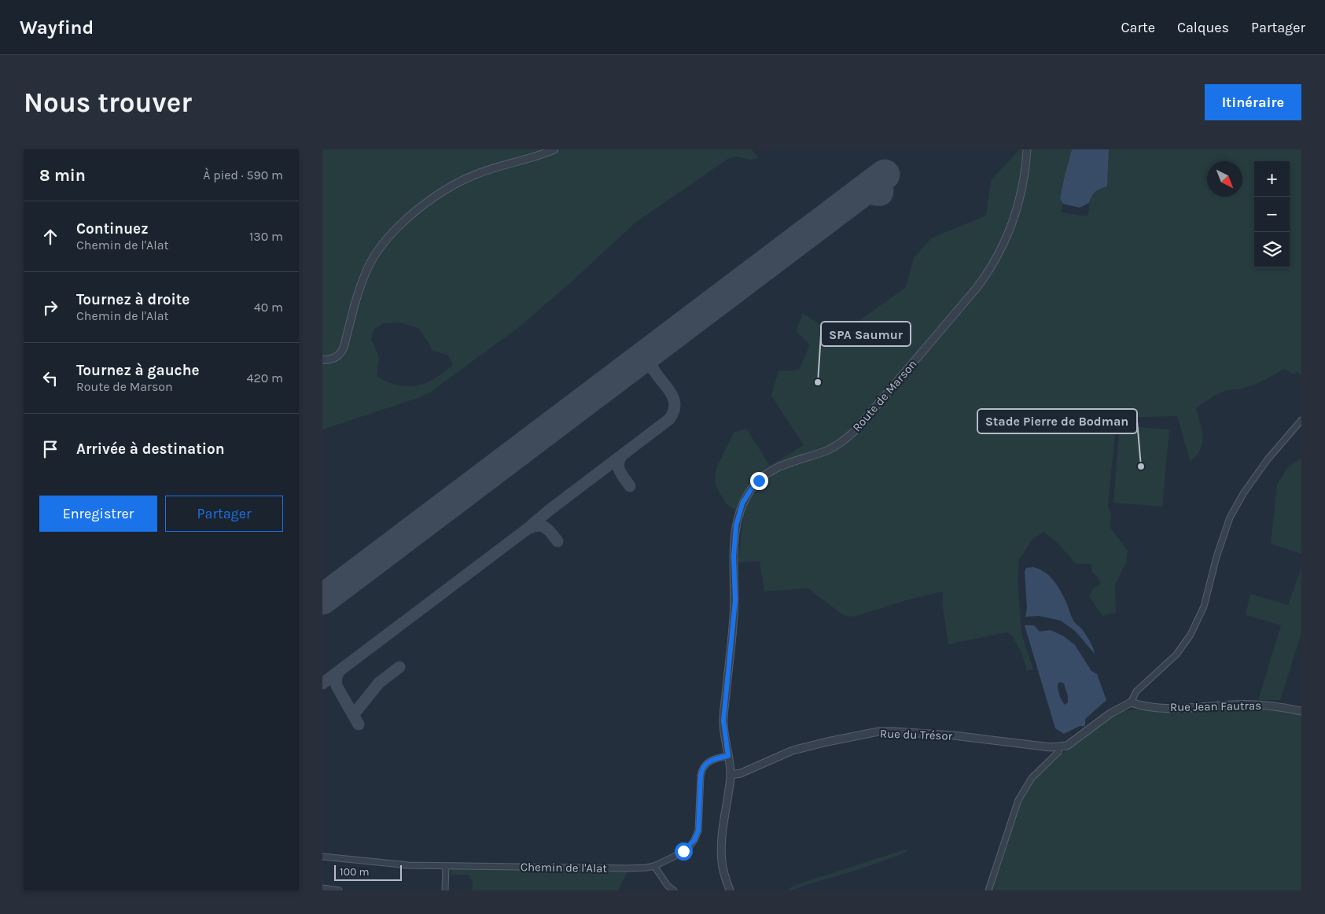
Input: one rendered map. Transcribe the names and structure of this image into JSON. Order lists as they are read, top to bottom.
{
  "streets": {
    "street": [
      "Route de Marson",
      "Rue Jean Fautras",
      "Rue du Trésor",
      "Chemin de l'Alat"
    ]
  },
  "crossings": [
    ["Route de Marson", "Rue du Trésor"],
    ["Route de Marson", "Chemin de l'Alat"]
  ],
  "places": ["SPA Saumur", "Stade Pierre de Bodman"],
  "scale_bar": "100 m",
  "north": "bottom right",
  "page": {
    "header": "Wayfind",
    "nav": ["Carte", "Calques", "Partager"],
    "buttons": [
      "Itinéraire",
      ["Enregistrer", "Partager"]
    ],
    "title": "Nous trouver",
    "heading": ["8 min", "À pied · 590 m"],
    "map_buttons": ["+", "−"],
    "list": [
      ["Continuez", "Chemin de l'Alat", "130 m"],
      ["Tournez à droite", "Chemin de l'Alat", "40 m"],
      ["Tournez à gauche", "Route de Marson", "420 m"],
      "Arrivée à destination"
    ],
    "scale": "100 m"
  }
}
